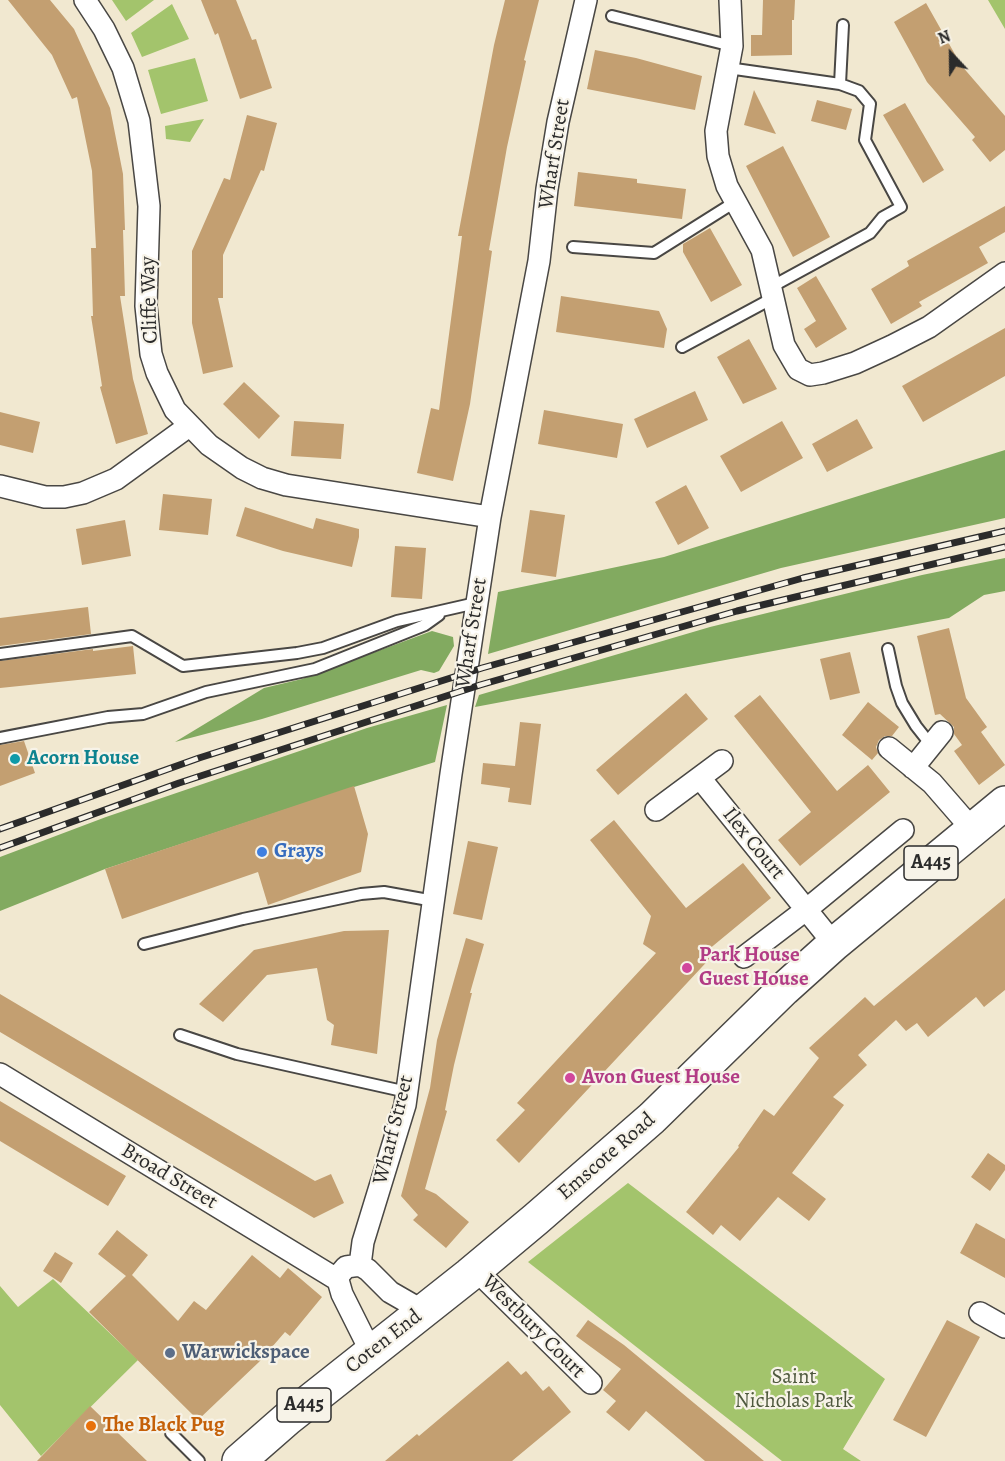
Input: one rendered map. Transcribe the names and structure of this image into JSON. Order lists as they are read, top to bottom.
{
  "streets": {
    "main road": ["A445", "Emscote Road", "Coten End"],
    "street": [
      "Wharf Street",
      "Cliffe Way",
      "Ilex Court",
      "Broad Street",
      "Westbury Court"
    ]
  },
  "crossings": [
    ["Wharf Street", "Cliffe Way"],
    ["Ilex Court", "Emscote Road"],
    ["Emscote Road", "Westbury Court"],
    ["Emscote Road", "Coten End"],
    ["Westbury Court", "Coten End"]
  ],
  "parks": ["Saint Nicholas Park"],
  "places": [
    "Acorn House",
    "Grays",
    "Park House Guest House",
    "Avon Guest House",
    "Warwickspace",
    "The Black Pug"
  ],
  "north": "top"
}
